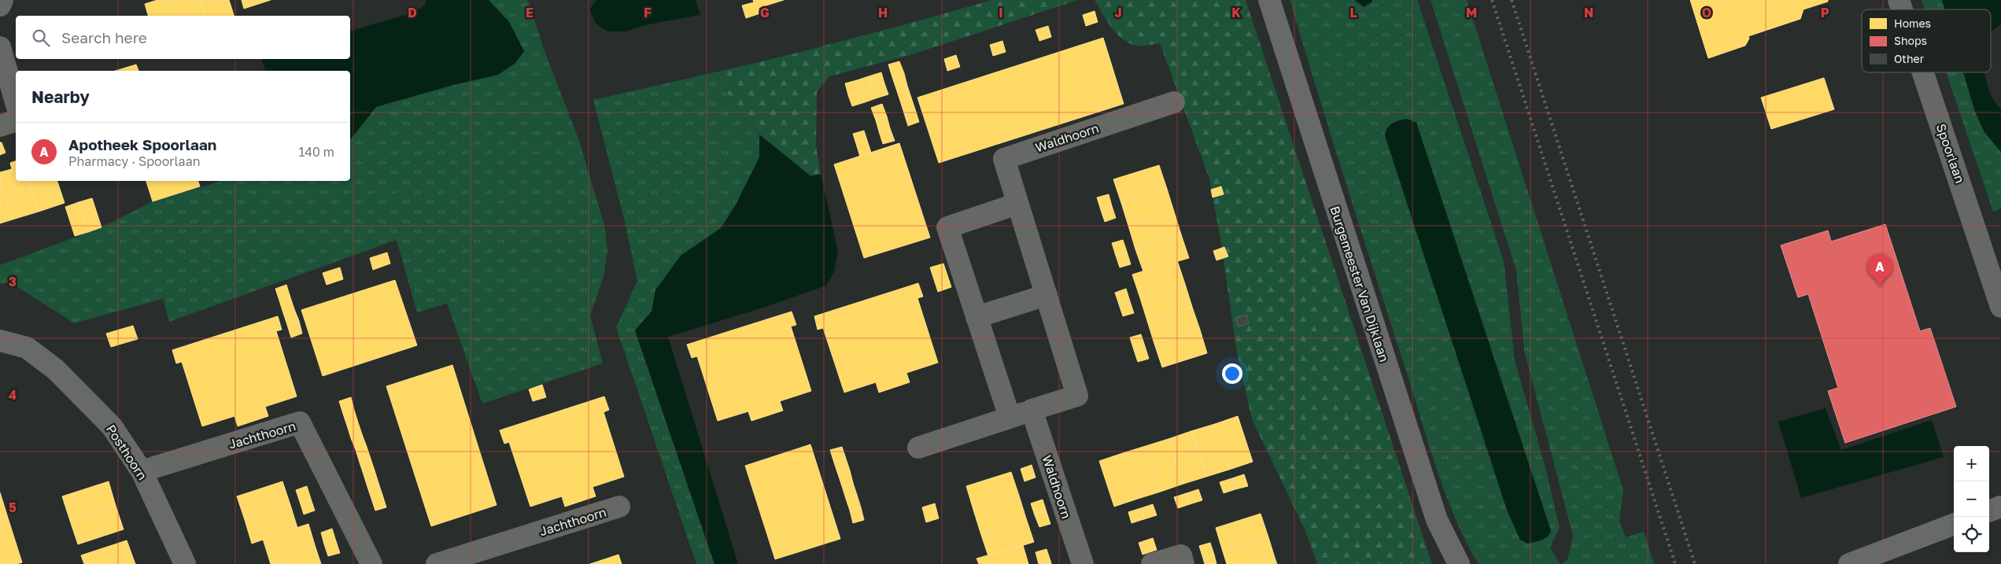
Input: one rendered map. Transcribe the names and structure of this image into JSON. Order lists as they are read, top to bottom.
{
  "streets": {
    "street": [
      "Waldhoorn",
      "Spoorlaan",
      "Burgemeester Van Dijklaan",
      "Jachthoorn",
      "Posthoorn"
    ]
  },
  "crossings": [
    ["Jachthoorn", "Posthoorn"]
  ],
  "legend": ["Homes", "Shops", "Other"],
  "page": {
    "search": "Search here",
    "heading": "Nearby",
    "list": [
      {
        "mark": "A",
        "name": "Apotheek Spoorlaan",
        "note": "Pharmacy · Spoorlaan",
        "value": "140 m"
      }
    ],
    "pins": "A",
    "map_buttons": ["+", "−"]
  },
  "grid": {
    "columns": [
      "D",
      "E",
      "F",
      "G",
      "H",
      "I",
      "J",
      "K",
      "L",
      "M",
      "N",
      "O",
      "P"
    ],
    "rows": ["3", "4", "5"]
  }
}
